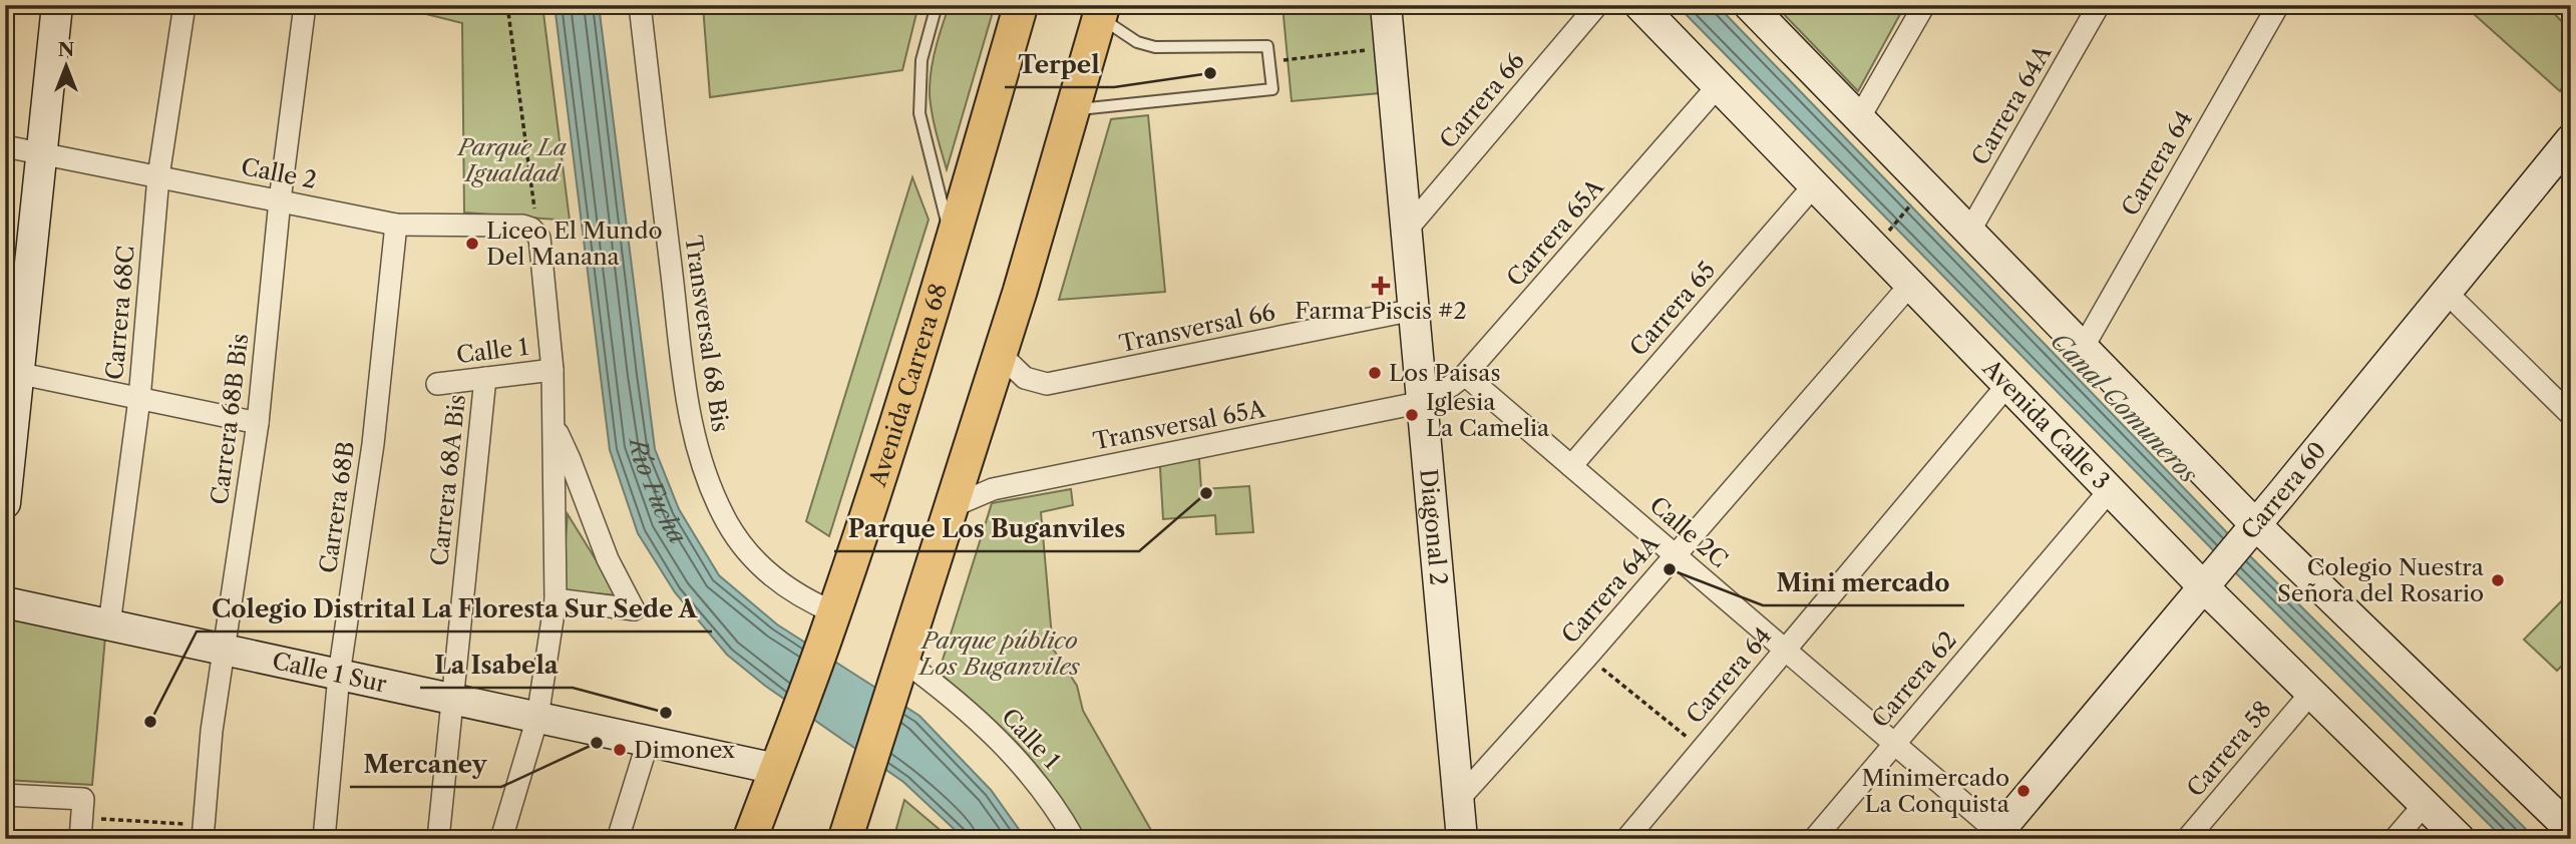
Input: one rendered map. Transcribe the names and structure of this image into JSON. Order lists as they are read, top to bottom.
{
  "streets": {
    "main road": ["Avenida Carrera 68"],
    "street": [
      "Carrera 66",
      "Carrera 64A",
      "Carrera 64",
      "Calle 2",
      "Carrera 65A",
      "Carrera 65",
      "Carrera 68C",
      "Transversal 66",
      "Transversal 68 Bis",
      "Calle 1",
      "Carrera 68B Bis",
      "Transversal 65A",
      "Avenida Calle 3",
      "Carrera 68A Bis",
      "Carrera 60",
      "Carrera 68B",
      "Diagonal 2",
      "Calle 2C",
      "Calle 1 Sur",
      "Carrera 62",
      "Carrera 58"
    ]
  },
  "crossings": [
    ["Carrera 66", "Diagonal 2"],
    ["Carrera 64A", "Avenida Calle 3"],
    ["Carrera 64A", "Diagonal 2"],
    ["Carrera 64A", "Calle 2C"],
    ["Carrera 64", "Avenida Calle 3"],
    ["Carrera 64", "Calle 2C"],
    ["Calle 2", "Carrera 68C"],
    ["Calle 2", "Carrera 68B Bis"],
    ["Calle 2", "Carrera 68B"],
    ["Carrera 65A", "Transversal 65A"],
    ["Carrera 65A", "Avenida Calle 3"],
    ["Carrera 65A", "Diagonal 2"],
    ["Carrera 65A", "Calle 2C"],
    ["Carrera 65", "Avenida Calle 3"],
    ["Carrera 65", "Calle 2C"],
    ["Carrera 68C", "Calle 1 Sur"],
    ["Transversal 66", "Diagonal 2"],
    ["Transversal 68 Bis", "Avenida Carrera 68"],
    ["Calle 1", "Carrera 68A Bis"],
    ["Avenida Carrera 68", "Calle 1 Sur"],
    ["Carrera 68B Bis", "Calle 1 Sur"],
    ["Transversal 65A", "Diagonal 2"],
    ["Avenida Calle 3", "Carrera 60"],
    ["Avenida Calle 3", "Carrera 62"],
    ["Avenida Calle 3", "Carrera 58"],
    ["Carrera 68A Bis", "Calle 1 Sur"],
    ["Carrera 60", "Calle 2C"],
    ["Carrera 68B", "Calle 1 Sur"],
    ["Calle 2C", "Carrera 62"]
  ],
  "water": ["Canal Comuneros", "Río Fucha"],
  "parks": ["Parque La Igualdad", "Parque público Los Buganviles"],
  "places": {
    "other": [
      "Terpel",
      "Liceo El Mundo Del Manana",
      "Los Paisas",
      "Iglesia La Camelia",
      "Parque Los Buganviles",
      "Mini mercado",
      "Colegio Nuestra Señora del Rosario",
      "La Isabela",
      "Colegio Distrital La Floresta Sur Sede A",
      "Mercaney",
      "Dimonex",
      "Minimercado La Conquista"
    ],
    "health": ["Farma Piscis #2"]
  },
  "north": "top"
}
